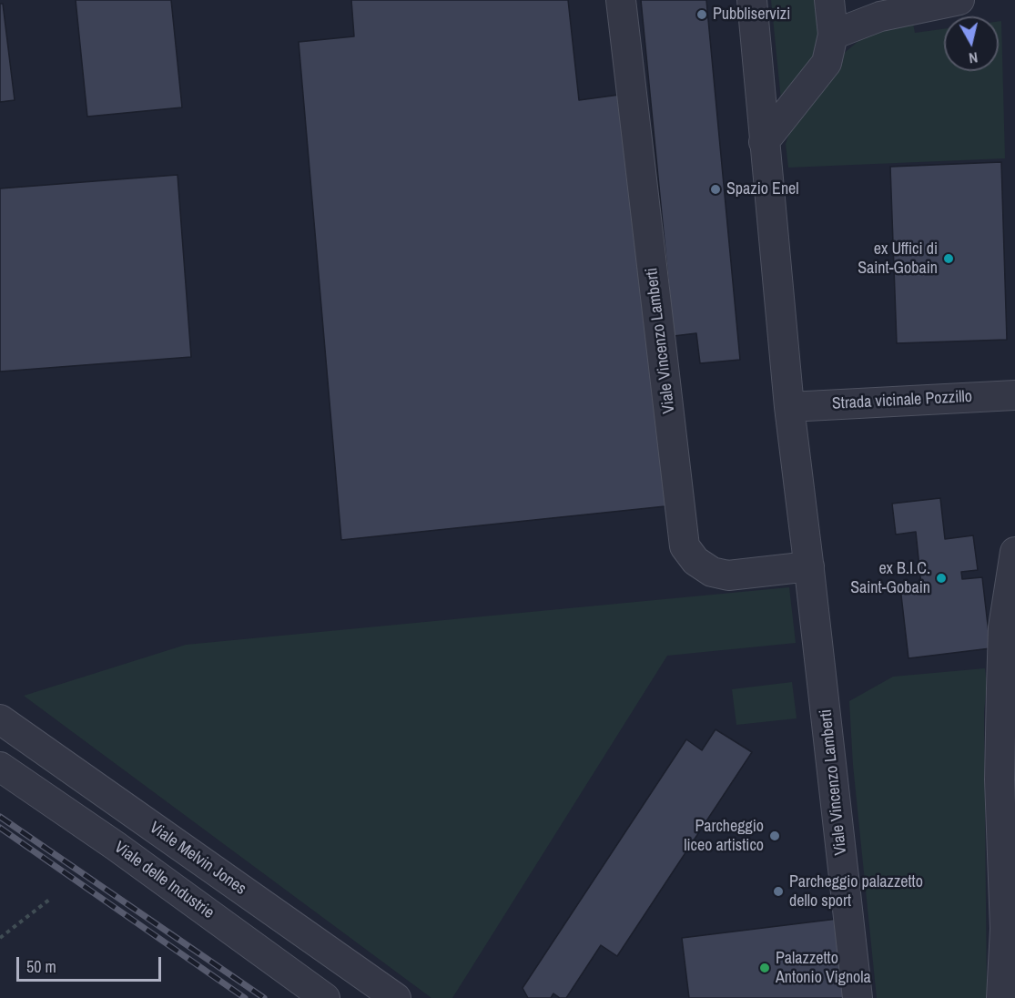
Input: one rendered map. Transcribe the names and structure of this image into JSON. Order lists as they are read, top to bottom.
{
  "streets": {
    "street": [
      "Viale Vincenzo Lamberti",
      "Strada vicinale Pozzillo",
      "Viale Melvin Jones",
      "Viale delle Industrie"
    ]
  },
  "crossings": [
    ["Viale Vincenzo Lamberti", "Strada vicinale Pozzillo"]
  ],
  "places": [
    "Pubbliservizi",
    "Spazio Enel",
    "ex Uffici di Saint-Gobain",
    "ex B.I.C. Saint-Gobain",
    "Parcheggio liceo artistico",
    "Parcheggio palazzetto dello sport",
    "Palazzetto Antonio Vignola"
  ],
  "scale_bar": "50 m",
  "north": "bottom"
}
